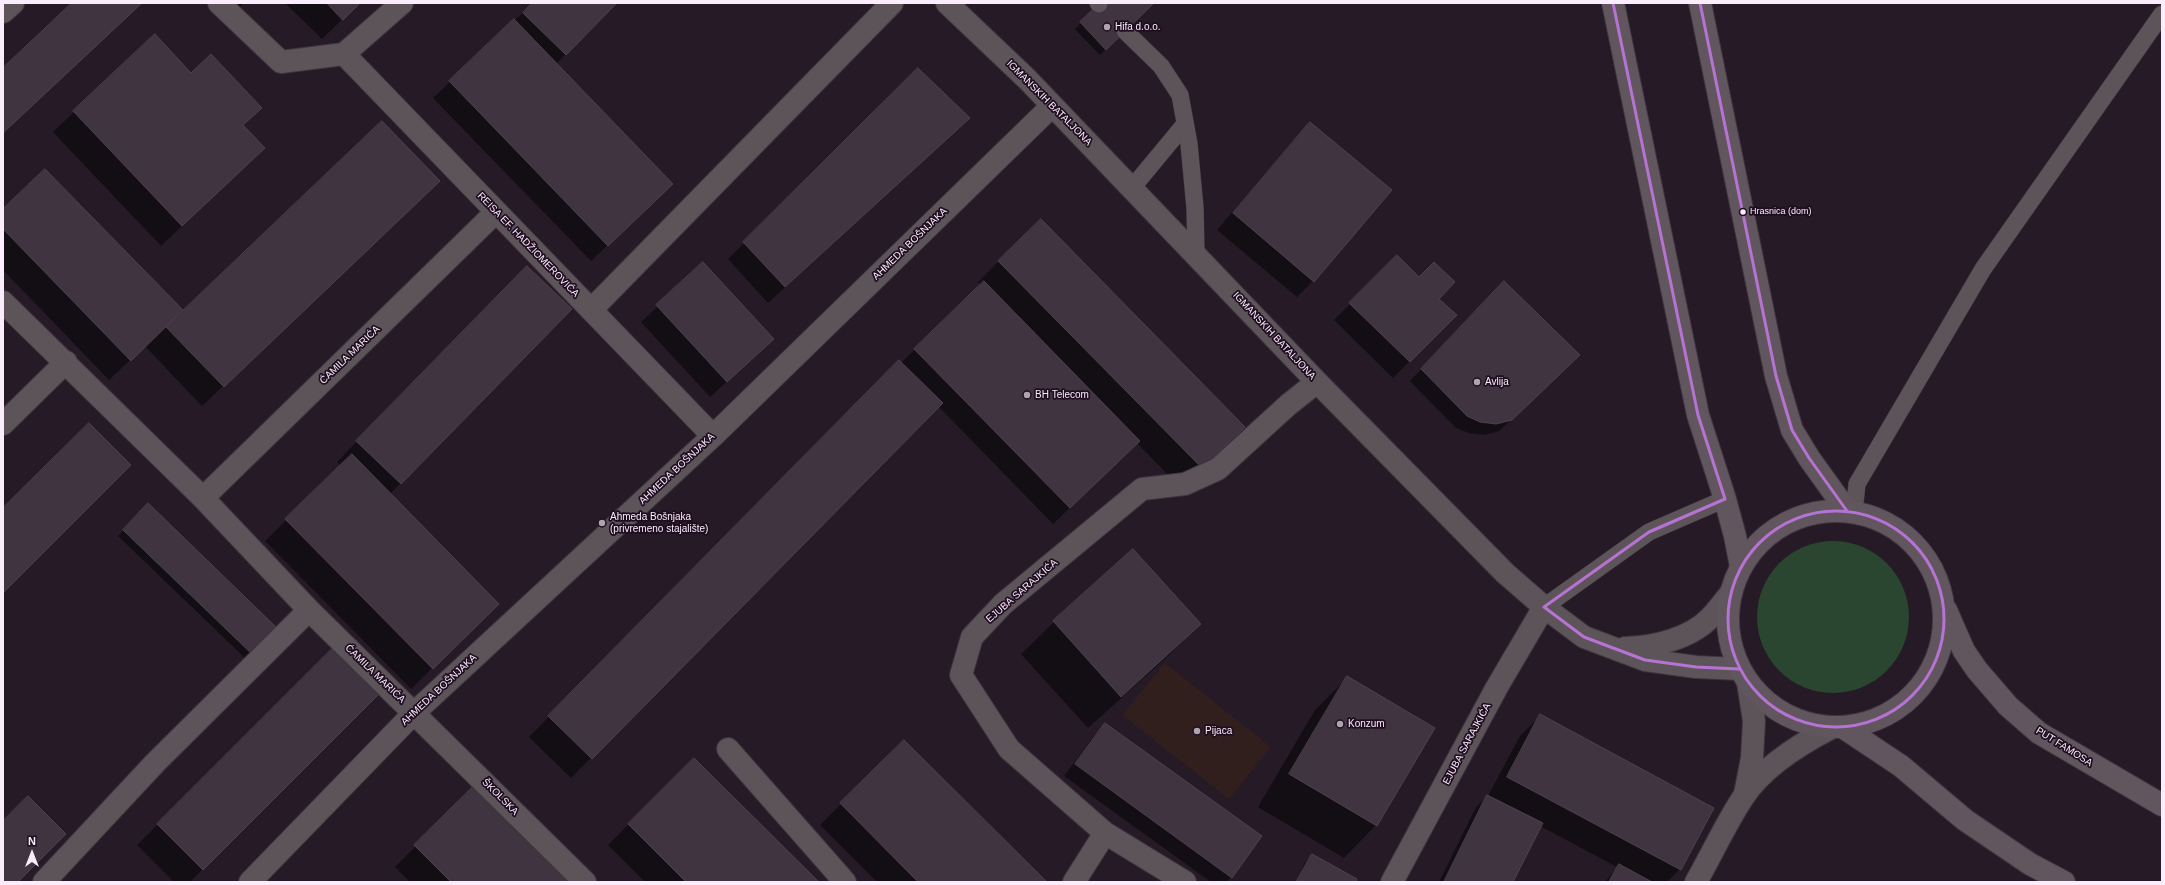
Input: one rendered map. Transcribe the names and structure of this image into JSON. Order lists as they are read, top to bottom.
{
  "streets": {
    "main road": ["PUT FAMOSA"],
    "street": [
      "IGMANSKIH BATALJONA",
      "AHMEDA BOŠNJAKA",
      "REISA EF. HADŽIOMEROVIĆA",
      "ĆAMILA MARIĆA",
      "EJUBA SARAJKIĆA",
      "ŠKOLSKA"
    ]
  },
  "crossings": [
    ["IGMANSKIH BATALJONA", "AHMEDA BOŠNJAKA"],
    ["IGMANSKIH BATALJONA", "EJUBA SARAJKIĆA"],
    ["AHMEDA BOŠNJAKA", "REISA EF. HADŽIOMEROVIĆA"],
    ["AHMEDA BOŠNJAKA", "ĆAMILA MARIĆA"],
    ["AHMEDA BOŠNJAKA", "ŠKOLSKA"],
    ["REISA EF. HADŽIOMEROVIĆA", "ĆAMILA MARIĆA"],
    ["ĆAMILA MARIĆA", "ŠKOLSKA"]
  ],
  "places": [
    "Hifa d.o.o.",
    "Hrasnica (dom)",
    "Avlija",
    "BH Telecom",
    "Ahmeda Bošnjaka (privremeno stajalište)",
    "Konzum",
    "Pijaca"
  ],
  "north": "top"
}
